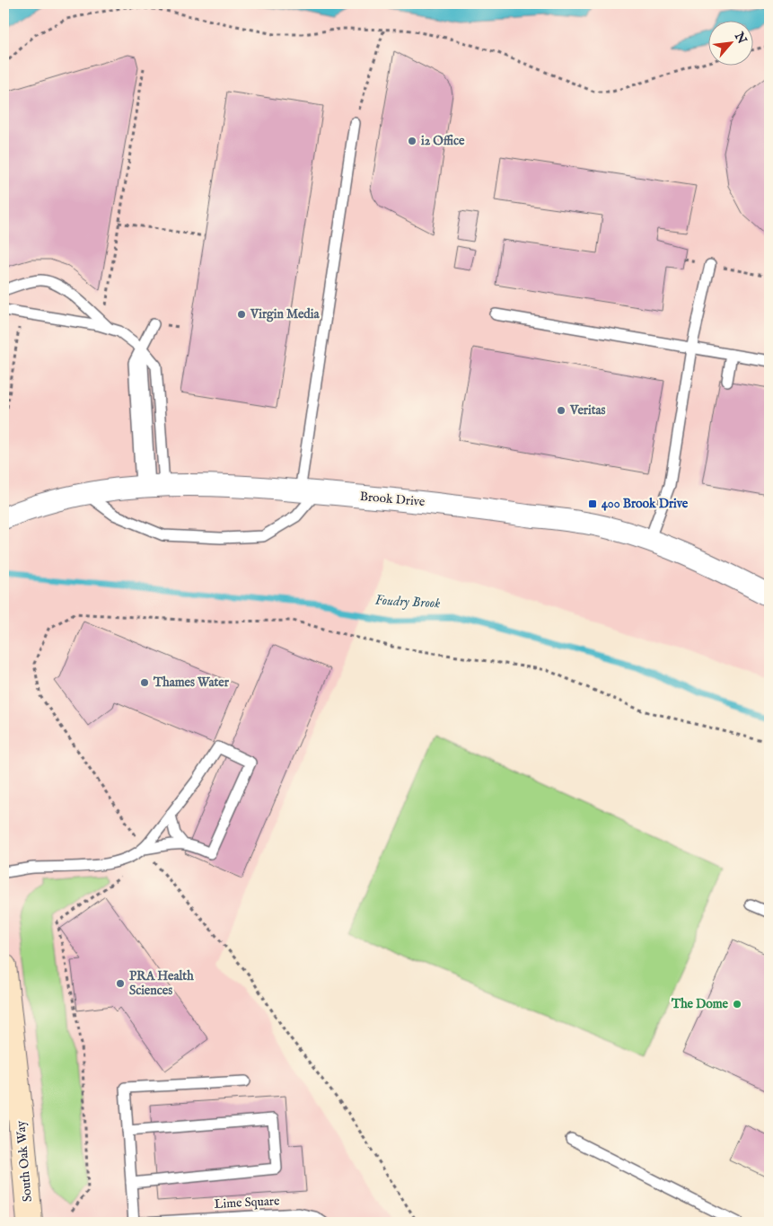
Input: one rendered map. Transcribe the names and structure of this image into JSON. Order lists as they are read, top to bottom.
{
  "streets": {
    "street": ["Brook Drive", "South Oak Way"],
    "lane": ["Lime Square"]
  },
  "water": ["Foudry Brook"],
  "places": {
    "other": [
      "i2 Office",
      "Virgin Media",
      "Veritas",
      "Thames Water",
      "PRA Health Sciences",
      "The Dome"
    ],
    "transit": ["400 Brook Drive"]
  },
  "north": "top right"
}
